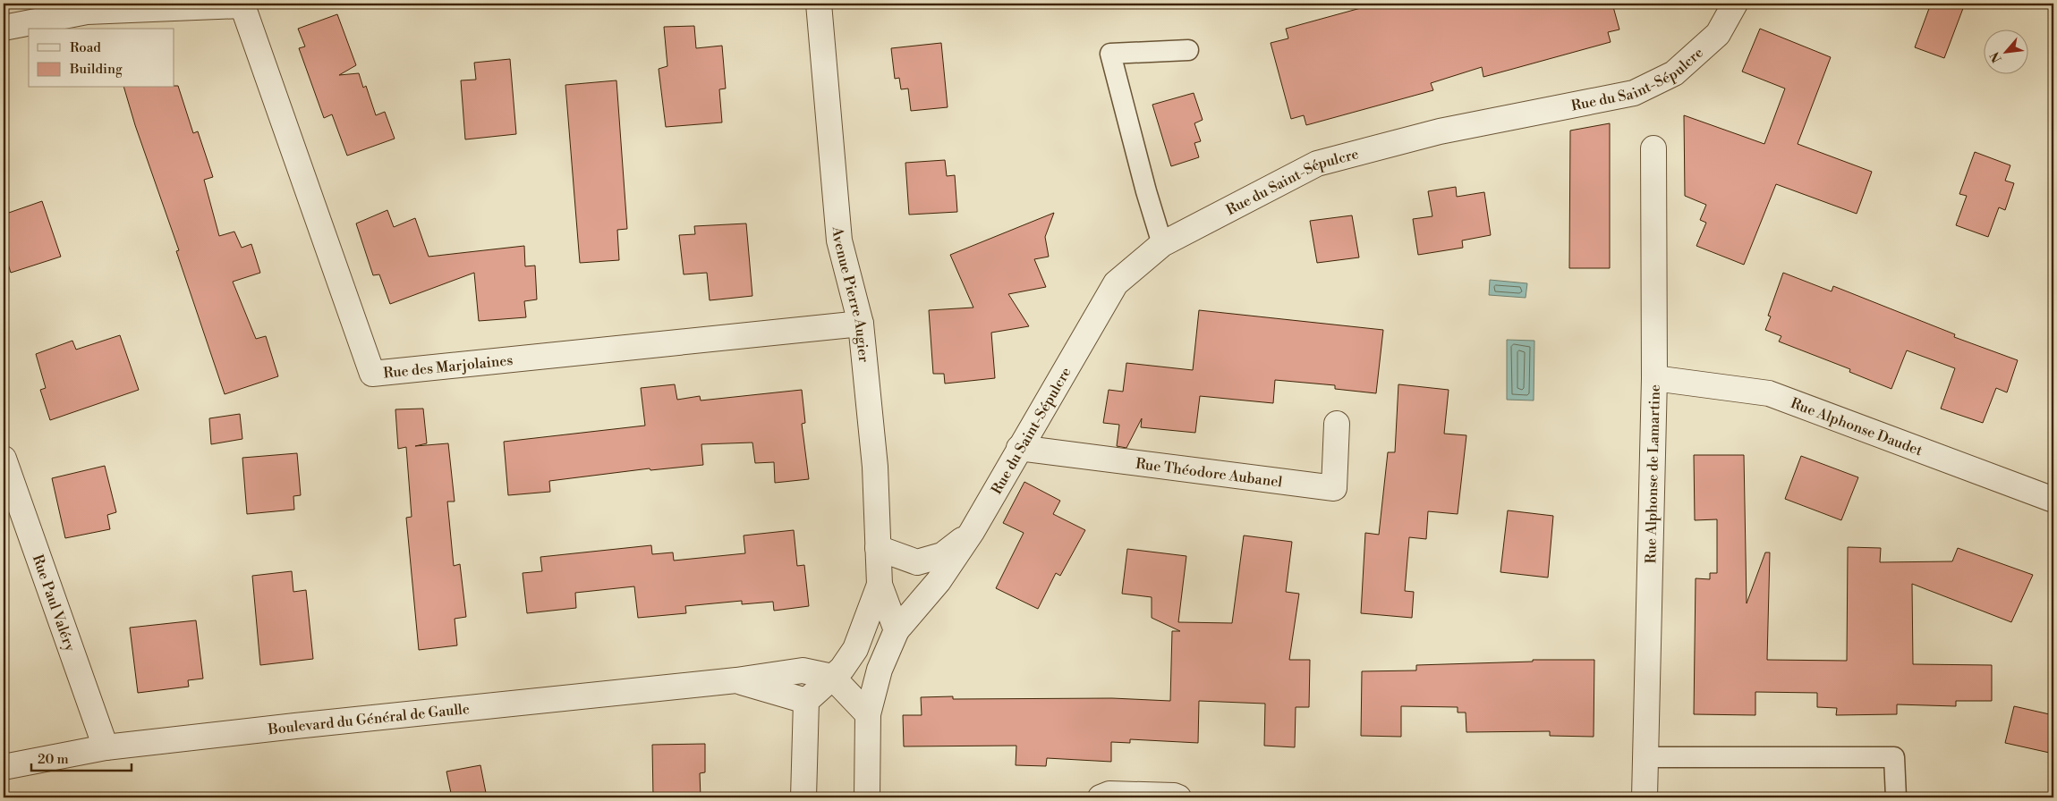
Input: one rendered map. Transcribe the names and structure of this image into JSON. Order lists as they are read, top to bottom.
{
  "streets": {
    "street": [
      "Rue du Saint-Sépulcre",
      "Avenue Pierre Augier",
      "Rue des Marjolaines",
      "Rue Alphonse Daudet",
      "Rue Théodore Aubanel",
      "Rue Alphonse de Lamartine",
      "Rue Paul Valéry",
      "Boulevard du Général de Gaulle"
    ]
  },
  "crossings": [
    ["Rue du Saint-Sépulcre", "Avenue Pierre Augier"],
    ["Rue du Saint-Sépulcre", "Rue Théodore Aubanel"],
    ["Avenue Pierre Augier", "Rue des Marjolaines"],
    ["Avenue Pierre Augier", "Boulevard du Général de Gaulle"],
    ["Rue Alphonse Daudet", "Rue Alphonse de Lamartine"],
    ["Rue Paul Valéry", "Boulevard du Général de Gaulle"]
  ],
  "legend": ["Road", "Building"],
  "scale_bar": "20 m",
  "north": "bottom left"
}
